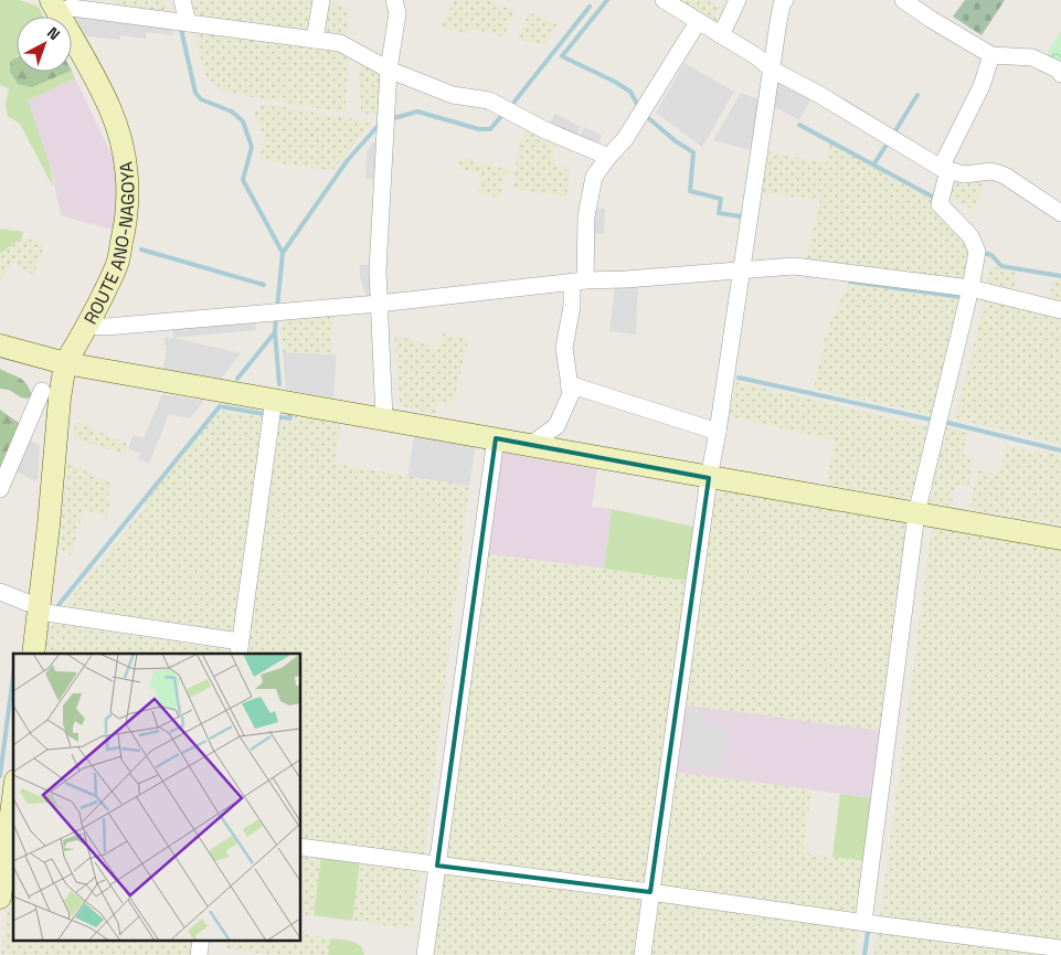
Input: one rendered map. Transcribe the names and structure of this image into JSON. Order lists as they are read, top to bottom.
{
  "streets": {
    "street": ["ROUTE ANO-NAGOYA"]
  },
  "north": "top right"
}
